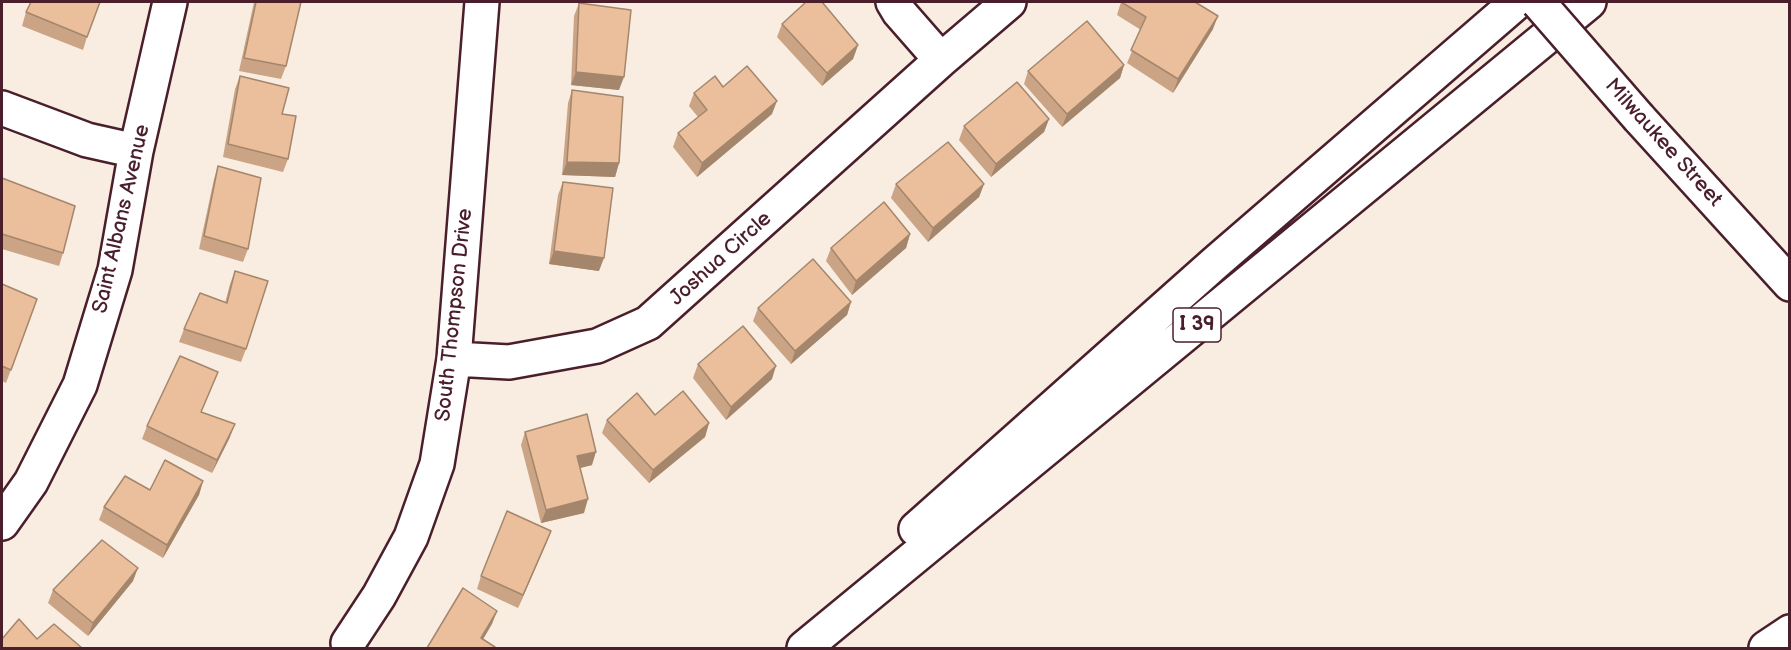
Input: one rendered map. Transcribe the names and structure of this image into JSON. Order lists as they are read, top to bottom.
{
  "streets": {
    "main road": [
      "Milwaukee Street",
      "Saint Albans Avenue",
      "Joshua Circle",
      "South Thompson Drive",
      "I 39"
    ]
  },
  "crossings": [
    ["Joshua Circle", "South Thompson Drive"]
  ]
}
